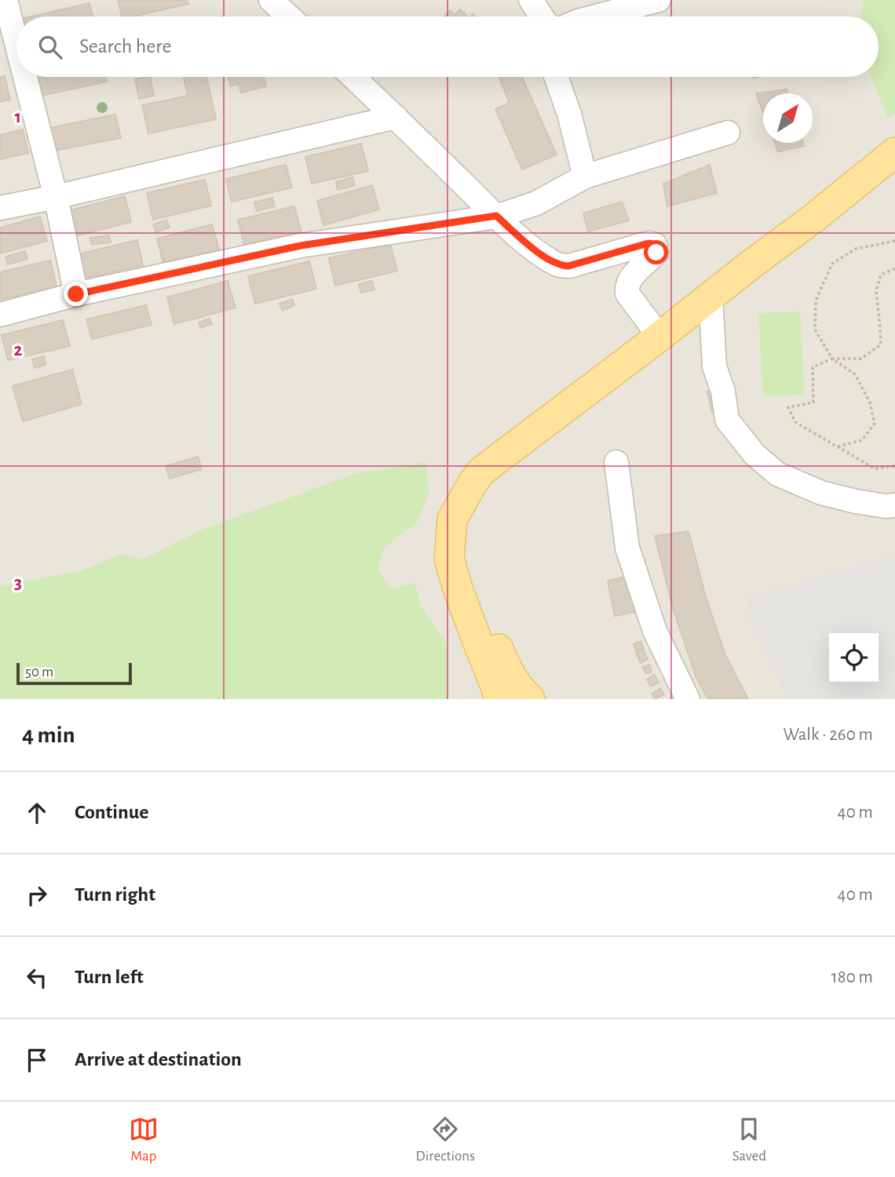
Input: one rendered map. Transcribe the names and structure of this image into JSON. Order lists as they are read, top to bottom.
{
  "scale_bar": "50 m",
  "north": "top right",
  "page": {
    "search": "Search here",
    "scale": "50 m",
    "heading": ["4 min", "Walk · 260 m"],
    "list": [
      ["Continue", "40 m"],
      ["Turn right", "40 m"],
      ["Turn left", "180 m"],
      "Arrive at destination"
    ],
    "nav": ["Map", "Directions", "Saved"]
  },
  "grid": {
    "rows": ["1", "2", "3"]
  }
}
